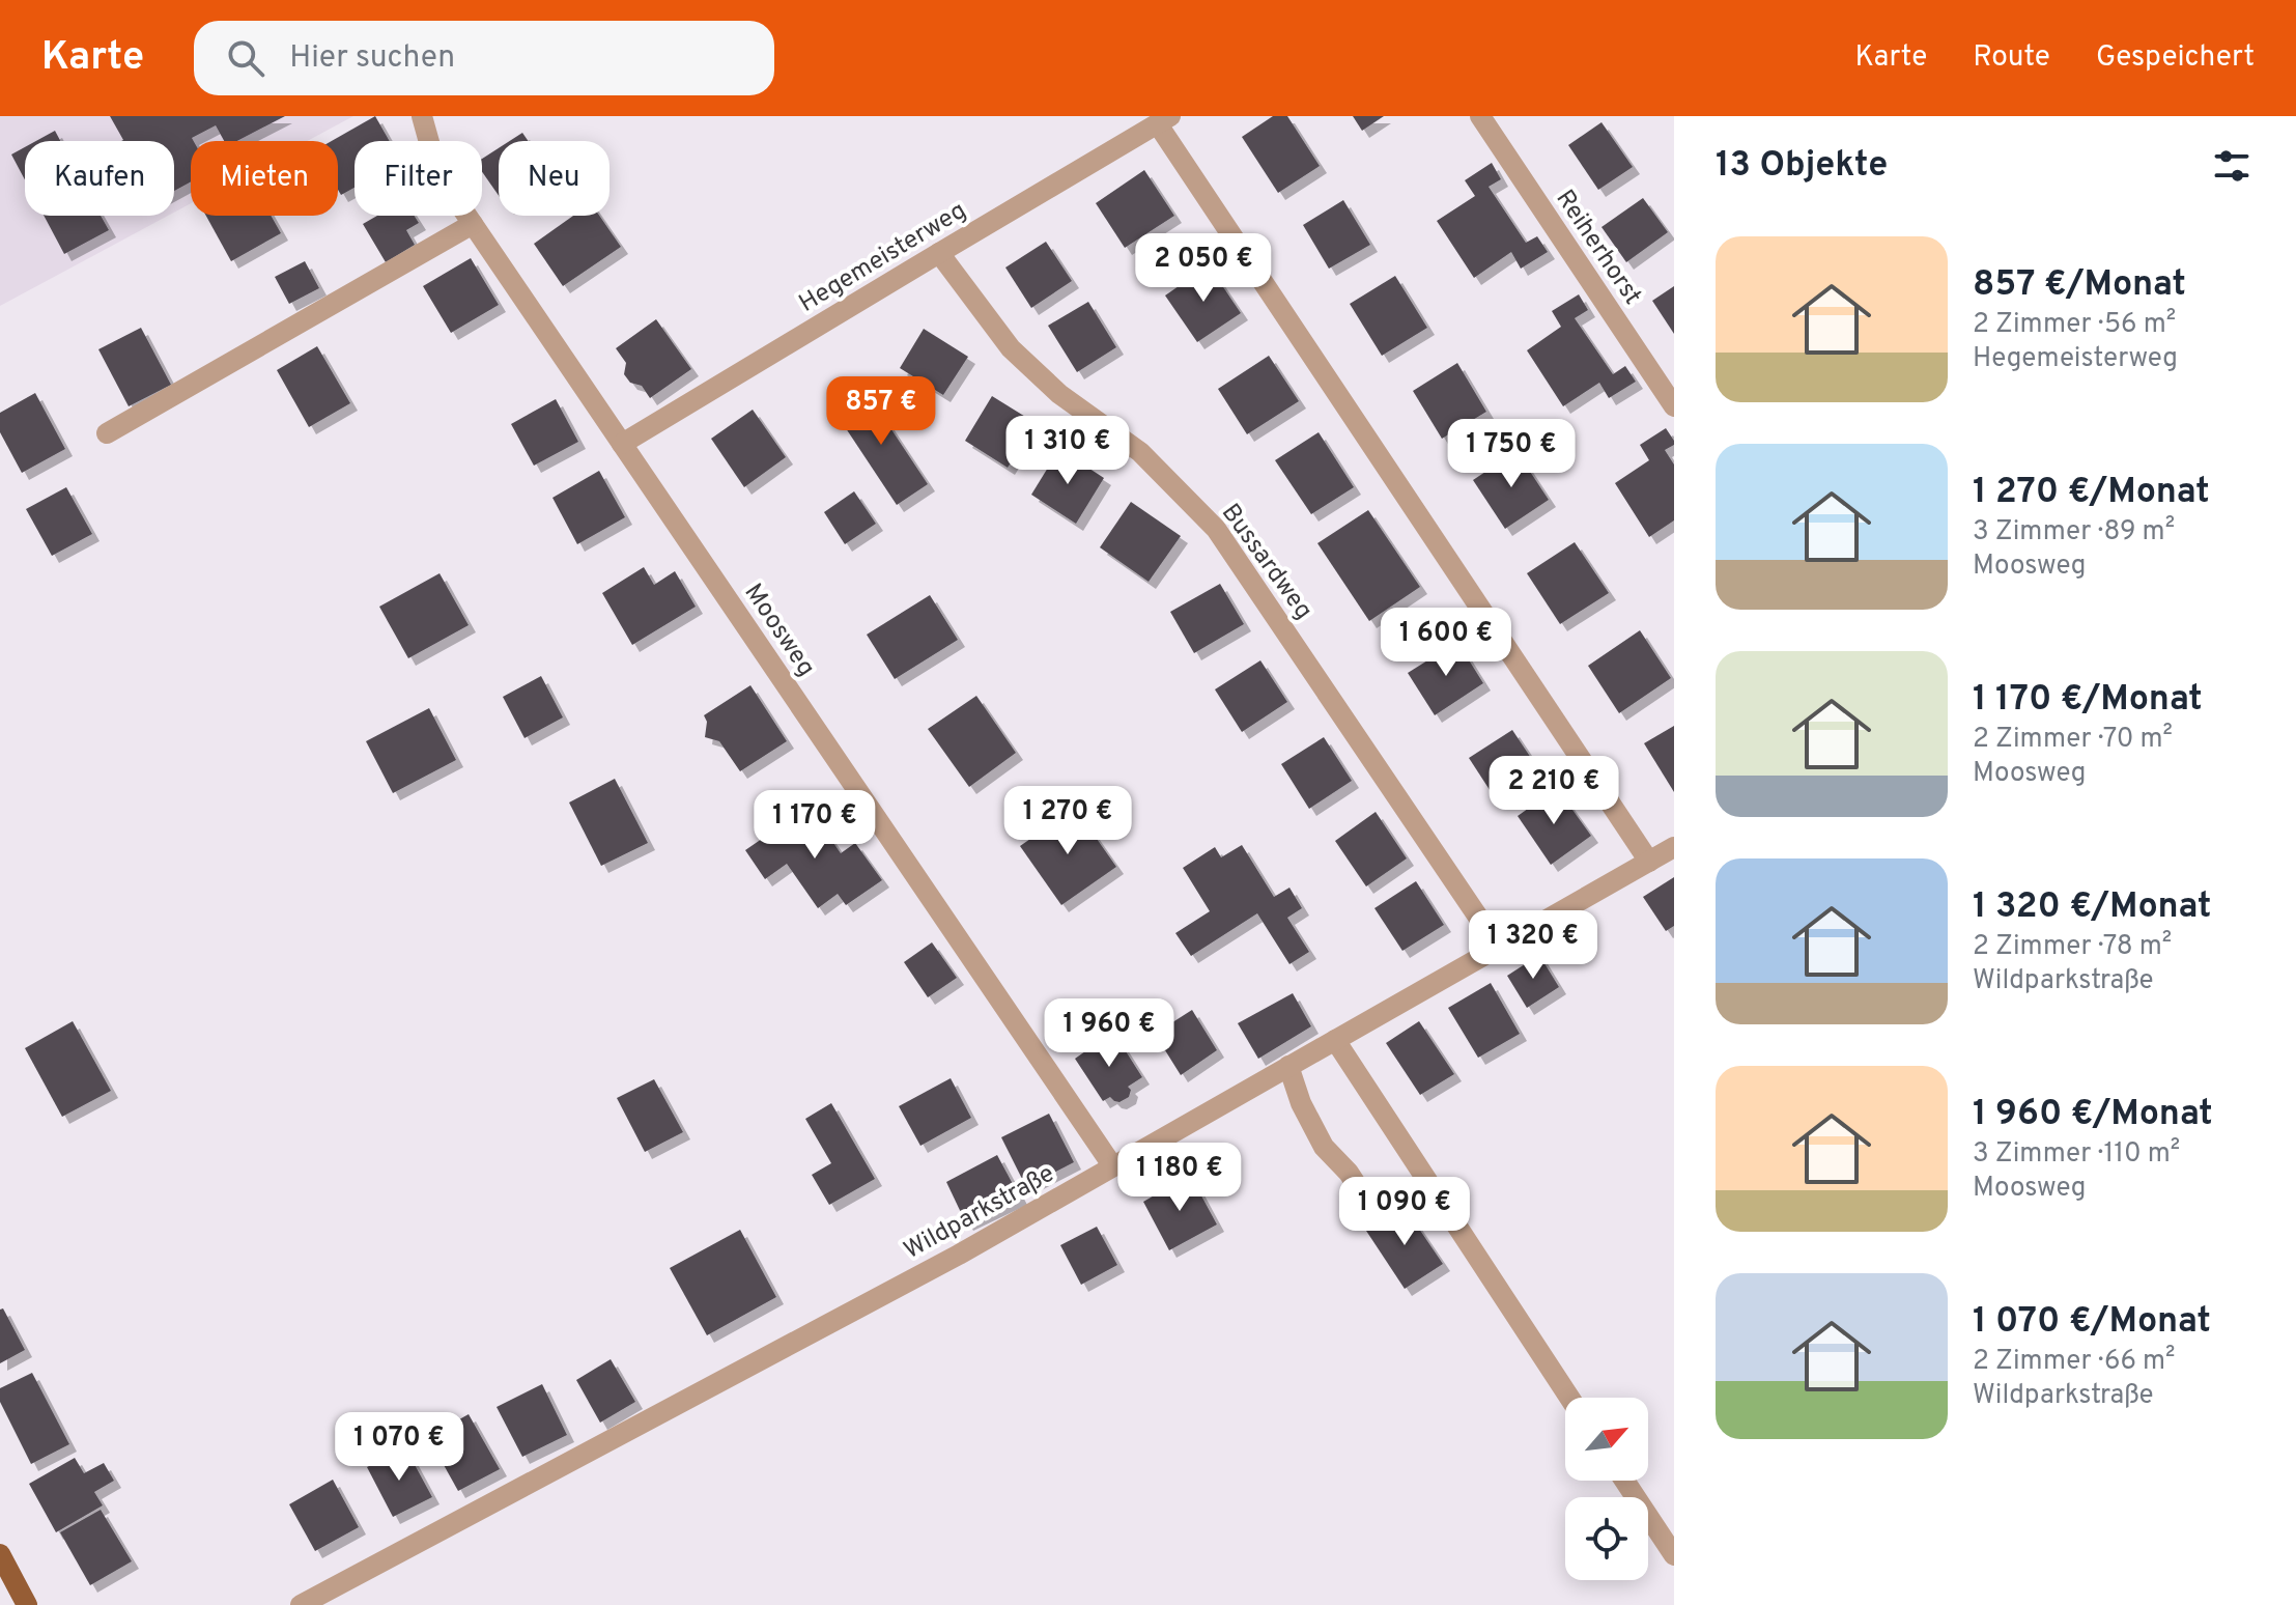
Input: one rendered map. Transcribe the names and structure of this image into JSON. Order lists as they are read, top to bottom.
{
  "streets": {
    "street": [
      "Reiherhorst",
      "Hegemeisterweg",
      "Bussardweg",
      "Moosweg",
      "Wildparkstraße"
    ]
  },
  "crossings": [
    ["Hegemeisterweg", "Bussardweg"],
    ["Hegemeisterweg", "Moosweg"],
    ["Bussardweg", "Wildparkstraße"],
    ["Moosweg", "Wildparkstraße"]
  ],
  "north": "top right",
  "page": {
    "header": "Karte",
    "search": "Hier suchen",
    "nav": ["Karte", "Route", "Gespeichert"],
    "heading": "13 Objekte",
    "chip": [
      "Kaufen",
      "Mieten",
      "Filter",
      "Neu"
    ],
    "list": [
      {
        "name": "857 €/Monat",
        "note": "2 Zimmer · 56 m² · Hegemeisterweg"
      },
      {
        "name": "1 270 €/Monat",
        "note": "3 Zimmer · 89 m² · Moosweg"
      },
      {
        "name": "1 170 €/Monat",
        "note": "2 Zimmer · 70 m² · Moosweg"
      },
      {
        "name": "1 320 €/Monat",
        "note": "2 Zimmer · 78 m² · Wildparkstraße"
      },
      {
        "name": "1 960 €/Monat",
        "note": "3 Zimmer · 110 m² · Moosweg"
      },
      {
        "name": "1 070 €/Monat",
        "note": "2 Zimmer · 66 m² · Wildparkstraße"
      }
    ],
    "price": [
      "2 050 €",
      "857 €",
      "1 310 €",
      "1 750 €",
      "1 600 €",
      "2 210 €",
      "1 270 €",
      "1 170 €",
      "1 320 €",
      "1 960 €",
      "1 180 €",
      "1 090 €",
      "1 070 €"
    ]
  }
}
